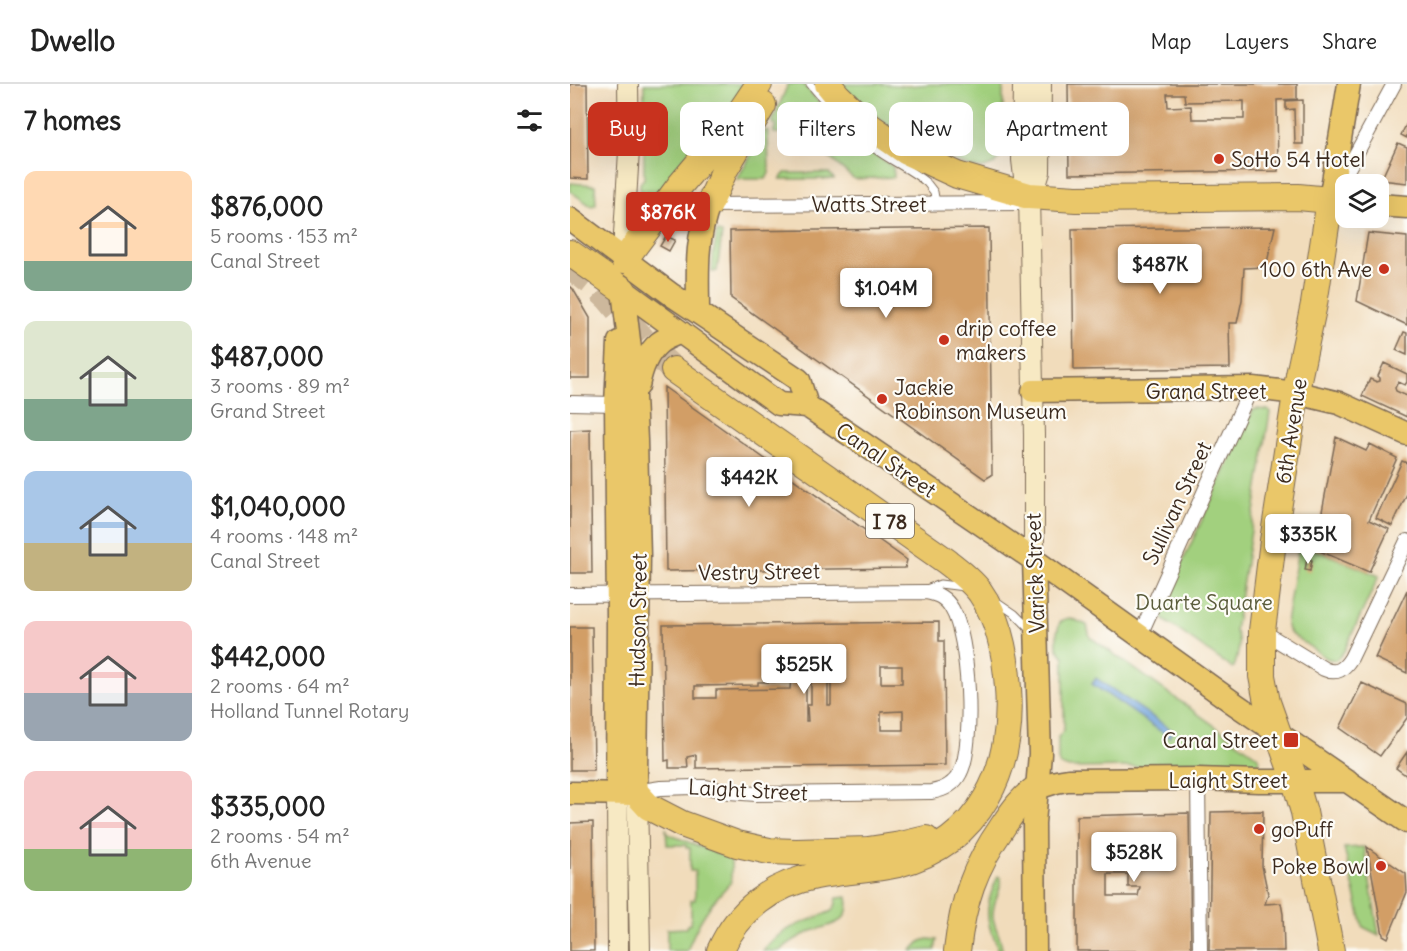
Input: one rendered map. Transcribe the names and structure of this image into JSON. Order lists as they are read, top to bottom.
{
  "streets": {
    "highway": [
      "Watts Street",
      "6th Avenue",
      "Canal Street",
      "I 78"
    ],
    "main road": [
      "Grand Street",
      "Varick Street",
      "Hudson Street",
      "Laight Street"
    ],
    "street": ["Sullivan Street", "Vestry Street"]
  },
  "crossings": [
    ["Watts Street", "Varick Street"],
    ["Grand Street", "6th Avenue"],
    ["Grand Street", "Sullivan Street"],
    ["Grand Street", "Varick Street"],
    ["6th Avenue", "Canal Street"],
    ["6th Avenue", "Laight Street"],
    ["Canal Street", "Sullivan Street"],
    ["Canal Street", "Varick Street"],
    ["Canal Street", "Hudson Street"],
    ["Canal Street", "Laight Street"],
    ["Vestry Street", "Hudson Street"],
    ["Vestry Street", "Laight Street"],
    ["Varick Street", "Laight Street"],
    ["Hudson Street", "Laight Street"]
  ],
  "parks": ["Duarte Square"],
  "places": {
    "other": [
      "SoHo 54 Hotel",
      "100 6th Ave",
      "drip coffee makers",
      "Jackie Robinson Museum",
      "goPuff",
      "Poke Bowl"
    ],
    "transit": ["Canal Street"]
  },
  "page": {
    "header": "Dwello",
    "nav": ["Map", "Layers", "Share"],
    "heading": "7 homes",
    "chip": [
      "Buy",
      "Rent",
      "Filters",
      "New",
      "Apartment"
    ],
    "list": [
      {
        "name": "$876,000",
        "note": "5 rooms · 153 m² · Canal Street"
      },
      {
        "name": "$487,000",
        "note": "3 rooms · 89 m² · Grand Street"
      },
      {
        "name": "$1,040,000",
        "note": "4 rooms · 148 m² · Canal Street"
      },
      {
        "name": "$442,000",
        "note": "2 rooms · 64 m² · Holland Tunnel Rotary"
      },
      {
        "name": "$335,000",
        "note": "2 rooms · 54 m² · 6th Avenue"
      }
    ],
    "price": [
      "$876K",
      "$487K",
      "$1.04M",
      "$442K",
      "$335K",
      "$525K",
      "$528K"
    ]
  }
}
